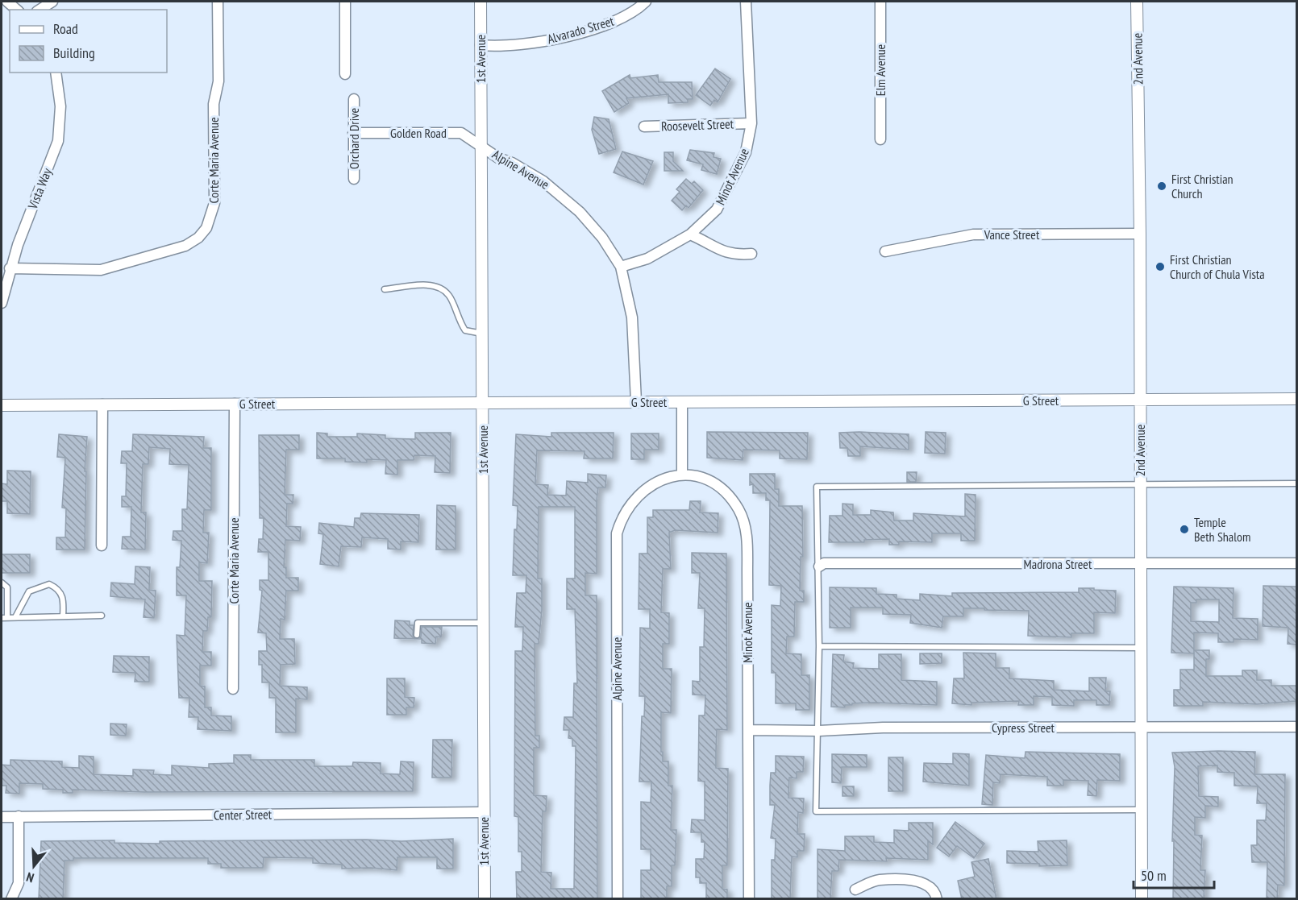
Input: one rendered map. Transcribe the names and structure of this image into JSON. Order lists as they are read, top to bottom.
{
  "streets": {
    "street": [
      "Alvarado Street",
      "1st Avenue",
      "2nd Avenue",
      "Elm Avenue",
      "Roosevelt Street",
      "Golden Road",
      "Orchard Drive",
      "Corte Maria Avenue",
      "Alpine Avenue",
      "Minot Avenue",
      "Vista Way",
      "Vance Street",
      "G Street",
      "Madrona Street",
      "Cypress Street",
      "Center Street"
    ]
  },
  "crossings": [
    ["Alvarado Street", "1st Avenue"],
    ["1st Avenue", "Golden Road"],
    ["1st Avenue", "Alpine Avenue"],
    ["1st Avenue", "G Street"],
    ["1st Avenue", "Center Street"],
    ["2nd Avenue", "Vance Street"],
    ["2nd Avenue", "G Street"],
    ["2nd Avenue", "Madrona Street"],
    ["2nd Avenue", "Cypress Street"],
    ["Roosevelt Street", "Minot Avenue"],
    ["Golden Road", "Orchard Drive"],
    ["Golden Road", "Alpine Avenue"],
    ["Corte Maria Avenue", "Vista Way"],
    ["Corte Maria Avenue", "G Street"],
    ["Alpine Avenue", "Minot Avenue"],
    ["Alpine Avenue", "G Street"],
    ["Minot Avenue", "Cypress Street"]
  ],
  "places": ["First Christian Church", "First Christian Church of Chula Vista", "Temple Beth Shalom"],
  "legend": ["Road", "Building"],
  "scale_bar": "50 m",
  "north": "bottom"
}
